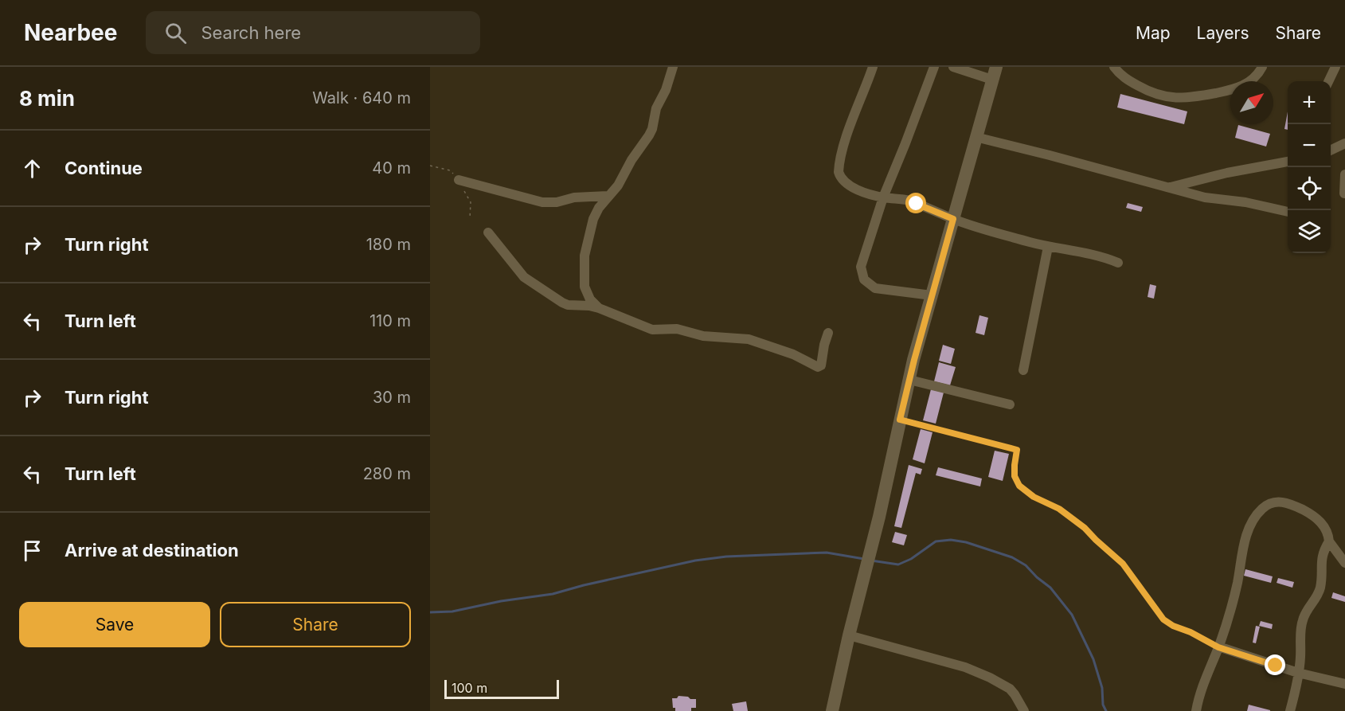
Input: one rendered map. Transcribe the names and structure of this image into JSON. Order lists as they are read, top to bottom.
{
  "scale_bar": "100 m",
  "north": "top right",
  "page": {
    "header": "Nearbee",
    "search": "Search here",
    "nav": ["Map", "Layers", "Share"],
    "heading": ["8 min", "Walk · 640 m"],
    "map_buttons": ["+", "−"],
    "list": [
      ["Continue", "40 m"],
      ["Turn right", "180 m"],
      ["Turn left", "110 m"],
      ["Turn right", "30 m"],
      ["Turn left", "280 m"],
      "Arrive at destination"
    ],
    "buttons": ["Save", "Share"],
    "scale": "100 m"
  }
}
